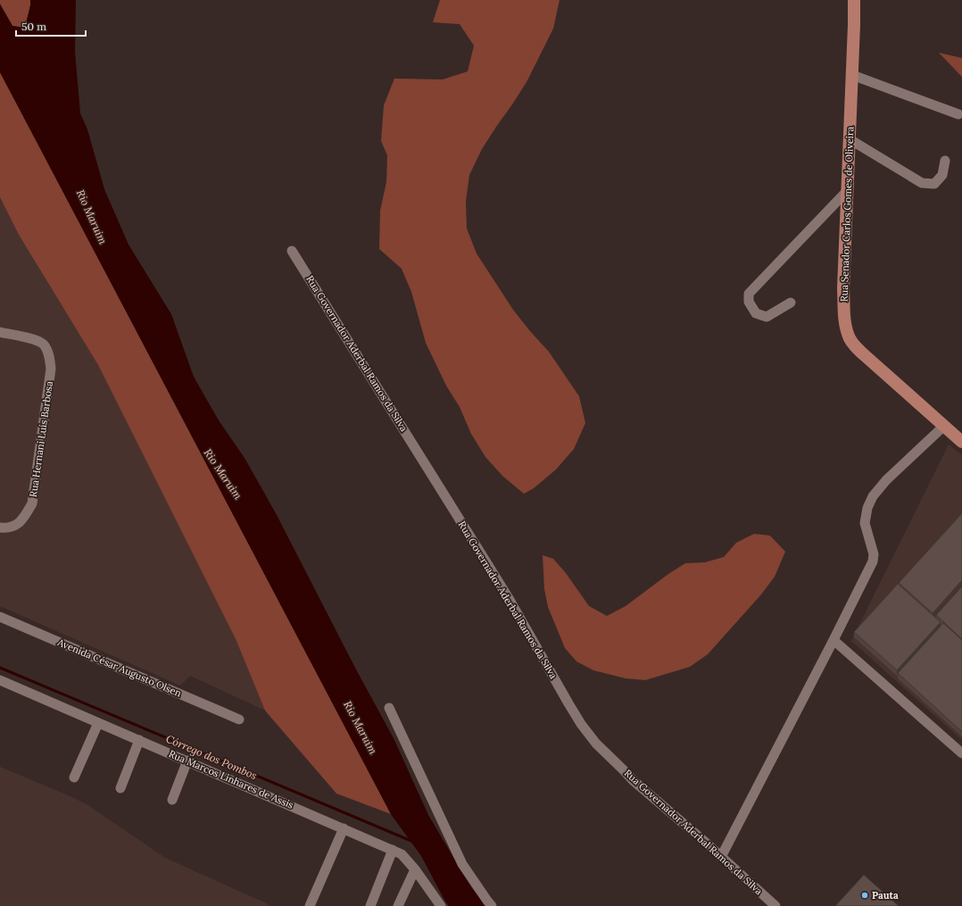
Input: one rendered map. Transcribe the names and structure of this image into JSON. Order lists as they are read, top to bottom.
{
  "streets": {
    "main road": ["Rua Senador Carlos Gomes de Oliveira"],
    "street": [
      "Rua Governador Aderbal Ramos da Silva",
      "Rua Hernani Luís Barbosa",
      "Avenida César Augusto Olsen",
      "Rua Marcos Linhares de Assis"
    ]
  },
  "water": ["Rio Maruim", "Córrego dos Pombos"],
  "places": ["Pauta"],
  "scale_bar": "50 m"
}
